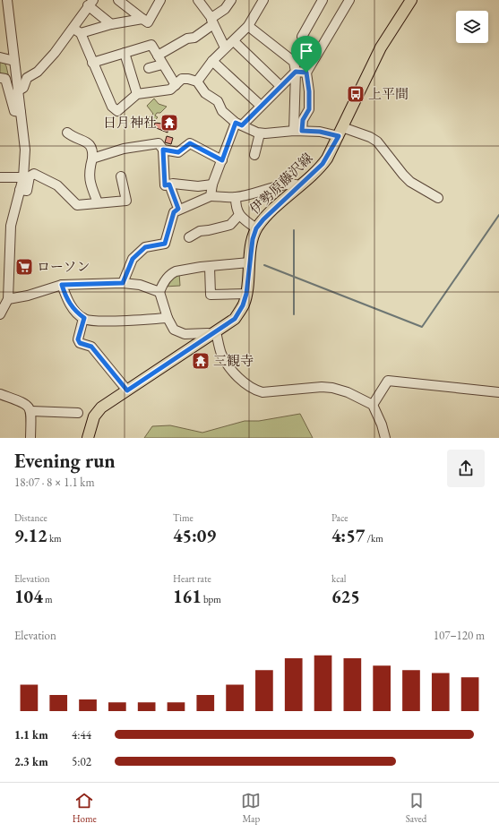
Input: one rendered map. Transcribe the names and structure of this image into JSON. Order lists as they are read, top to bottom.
{
  "streets": {
    "main road": ["伊勢原藤沢線"]
  },
  "places": {
    "bus stop": ["上平間"],
    "temple": ["日月神社", "三観寺"],
    "supermarket": ["ローソン"]
  },
  "page": {
    "heading": ["Evening run", "18:07 · 8 × 1.1 km"],
    "stats": [
      ["Distance", "9.12 km"],
      ["Time", "45:09"],
      ["Pace", "4:57 /km"],
      ["Elevation", "104 m"],
      ["Heart rate", "161 bpm"],
      ["kcal", "625"]
    ],
    "chart": ["Elevation", "107–120 m"],
    "list": [
      {
        "name": "1.1 km",
        "note": "4:44"
      },
      {
        "name": "2.3 km",
        "note": "5:02"
      }
    ],
    "tabs": ["Home", "Map", "Saved"]
  }
}
